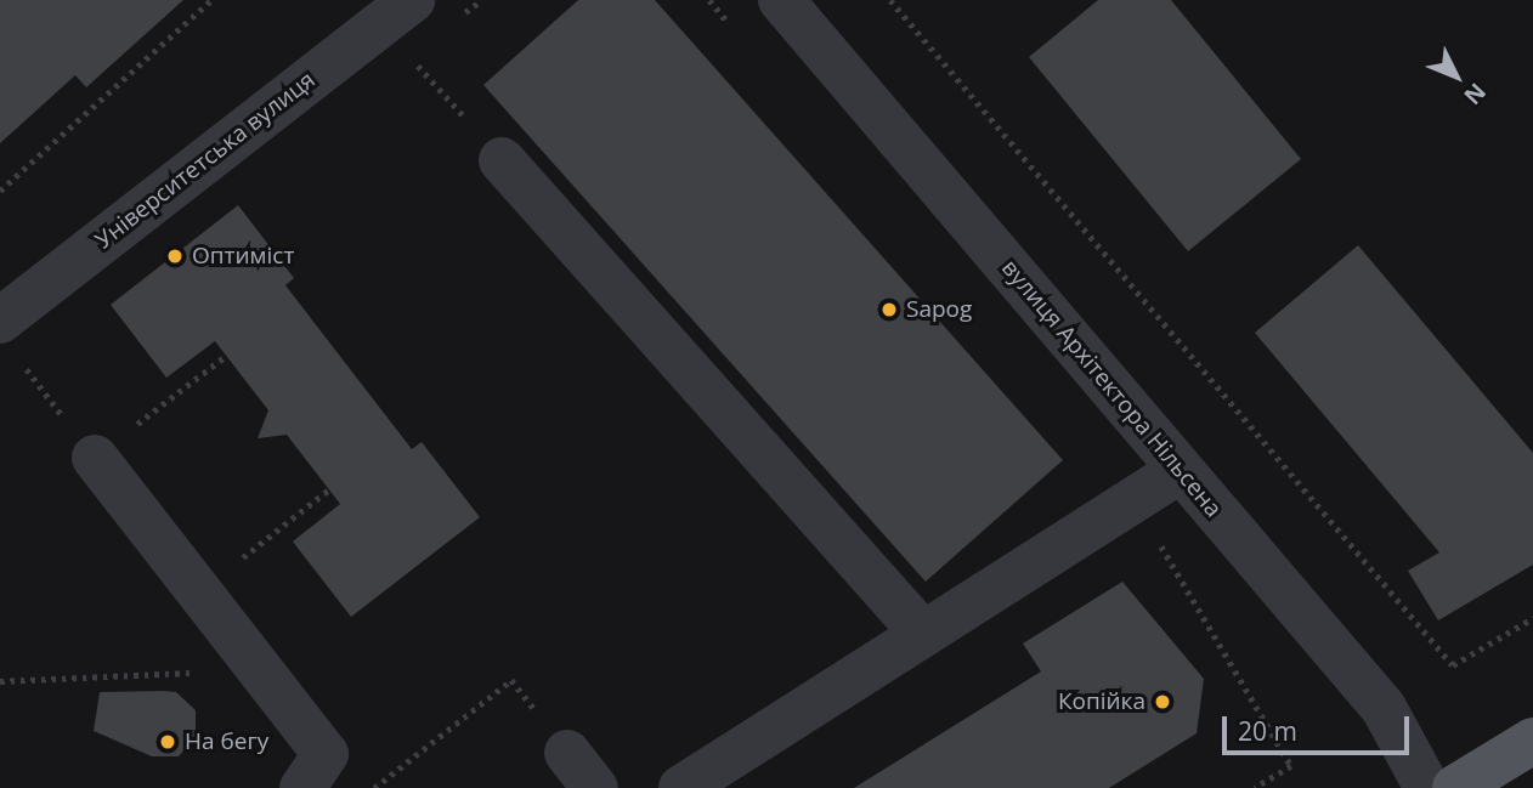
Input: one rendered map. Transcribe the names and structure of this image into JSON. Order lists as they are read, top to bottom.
{
  "streets": {
    "street": ["Університетська вулиця", "вулиця Архітектора Нільсена"]
  },
  "places": [
    "Оптиміст",
    "Sapog",
    "Копійка",
    "На бегу"
  ],
  "scale_bar": "20 m",
  "north": "bottom right"
}
